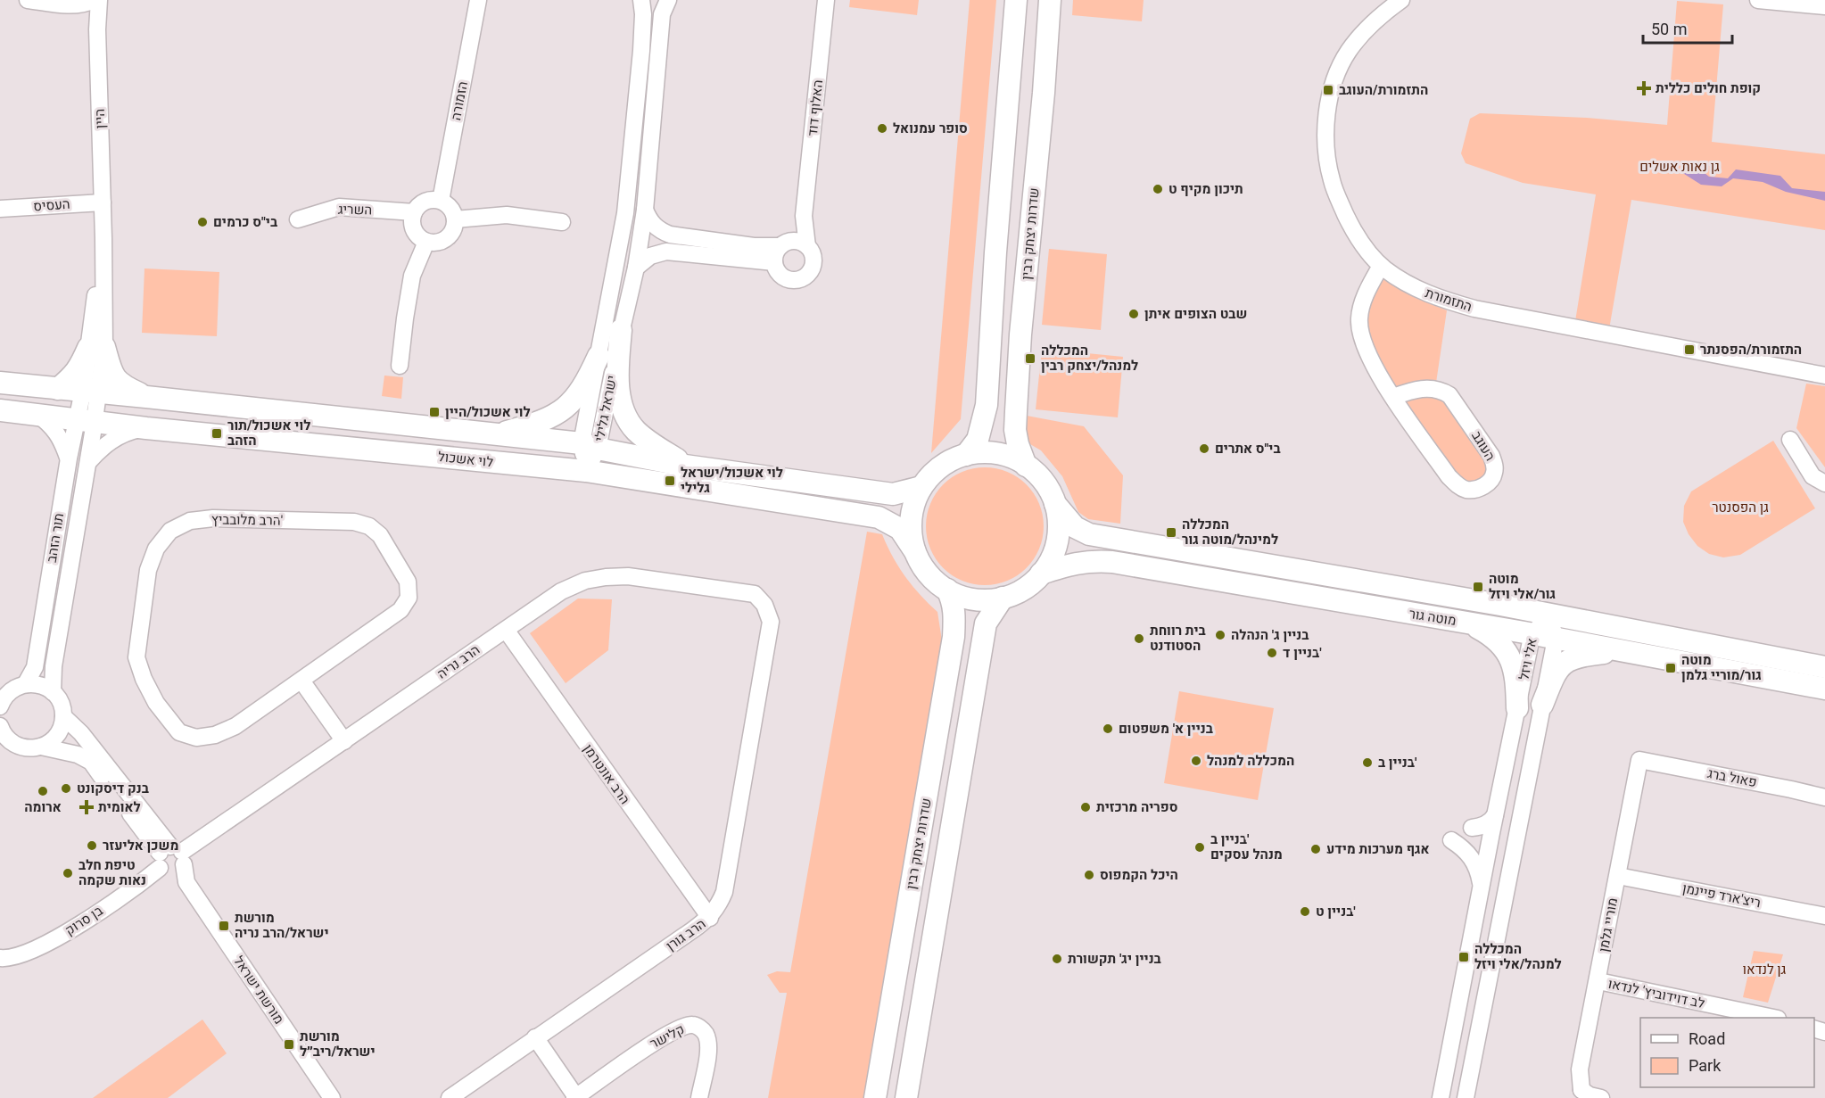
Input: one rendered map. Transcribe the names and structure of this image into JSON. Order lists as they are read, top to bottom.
{
  "streets": {
    "main road": ["שדרות יצחק רבין", "לוי אשכול", "מוטה גור"],
    "street": [
      "הזמורה",
      "האלוף דוד",
      "היין",
      "העסיס",
      "השריג",
      "התזמורת",
      "ישראל גלילי",
      "העוגב",
      "הרב מלובביץ'",
      "תור הזהב",
      "אלי ויזל",
      "הרב נריה",
      "הרב אונטרמן",
      "פאול ברג",
      "ריצ'ארד פיינמן",
      "בן סרוק",
      "מוריי גלמן",
      "הרב גורן",
      "מורשת ישראל",
      "לב דוידוביץ' לנדאו",
      "קלישר"
    ]
  },
  "crossings": [
    ["הזמורה", "השריג"],
    ["היין", "העסיס"],
    ["היין", "תור הזהב"],
    ["שדרות יצחק רבין", "לוי אשכול"],
    ["שדרות יצחק רבין", "מוטה גור"],
    ["התזמורת", "העוגב"],
    ["ישראל גלילי", "לוי אשכול"],
    ["לוי אשכול", "תור הזהב"],
    ["לוי אשכול", "מוטה גור"],
    ["מוטה גור", "אלי ויזל"],
    ["הרב נריה", "הרב אונטרמן"],
    ["הרב נריה", "בן סרוק"],
    ["הרב נריה", "הרב גורן"],
    ["הרב נריה", "מורשת ישראל"],
    ["הרב אונטרמן", "הרב גורן"],
    ["פאול ברג", "מוריי גלמן"],
    ["ריצ'ארד פיינמן", "מוריי גלמן"],
    ["בן סרוק", "מורשת ישראל"],
    ["מוריי גלמן", "לב דוידוביץ' לנדאו"],
    ["הרב גורן", "קלישר"]
  ],
  "parks": ["גן נאות אשלים", "גן הפסנטר", "גן לנדאו"],
  "places": {
    "health": ["קופת חולים כללית", "לאומית"],
    "transit": [
      "התזמורת/העוגב",
      "התזמורת/הפסנתר",
      "המכללה למנהל/יצחק רבין",
      "לוי אשכול/היין",
      "לוי אשכול/תור הזהב",
      "לוי אשכול/ישראל גלילי",
      "המכללה למינהל/מוטה גור",
      "מוטה גור/אלי ויזל",
      "מוטה גור/מוריי גלמן",
      "מורשת ישראל/הרב נריה",
      "המכללה למנהל/אלי ויזל",
      "מורשת ישראל/ריב״ל"
    ],
    "other": [
      "סופר עמנואל",
      "תיכון מקיף ט",
      "בי\"ס כרמים",
      "שבט הצופים איתן",
      "בי\"ס אתרים",
      "בניין ג' הנהלה",
      "בית רווחת הסטודנט",
      "בניין ד'",
      "בניין א' משפטום",
      "המכללה למנהל",
      "בניין ב'",
      "בנק דיסקונט",
      "ארומה",
      "ספריה מרכזית",
      "משכן אליעזר",
      "בניין ב' מנהל עסקים",
      "אגף מערכות מידע",
      "טיפת חלב נאות שקמה",
      "היכל הקמפוס",
      "בניין ט'",
      "בניין יג' תקשורת"
    ]
  },
  "legend": ["Road", "Park"],
  "scale_bar": "50 m"
}
